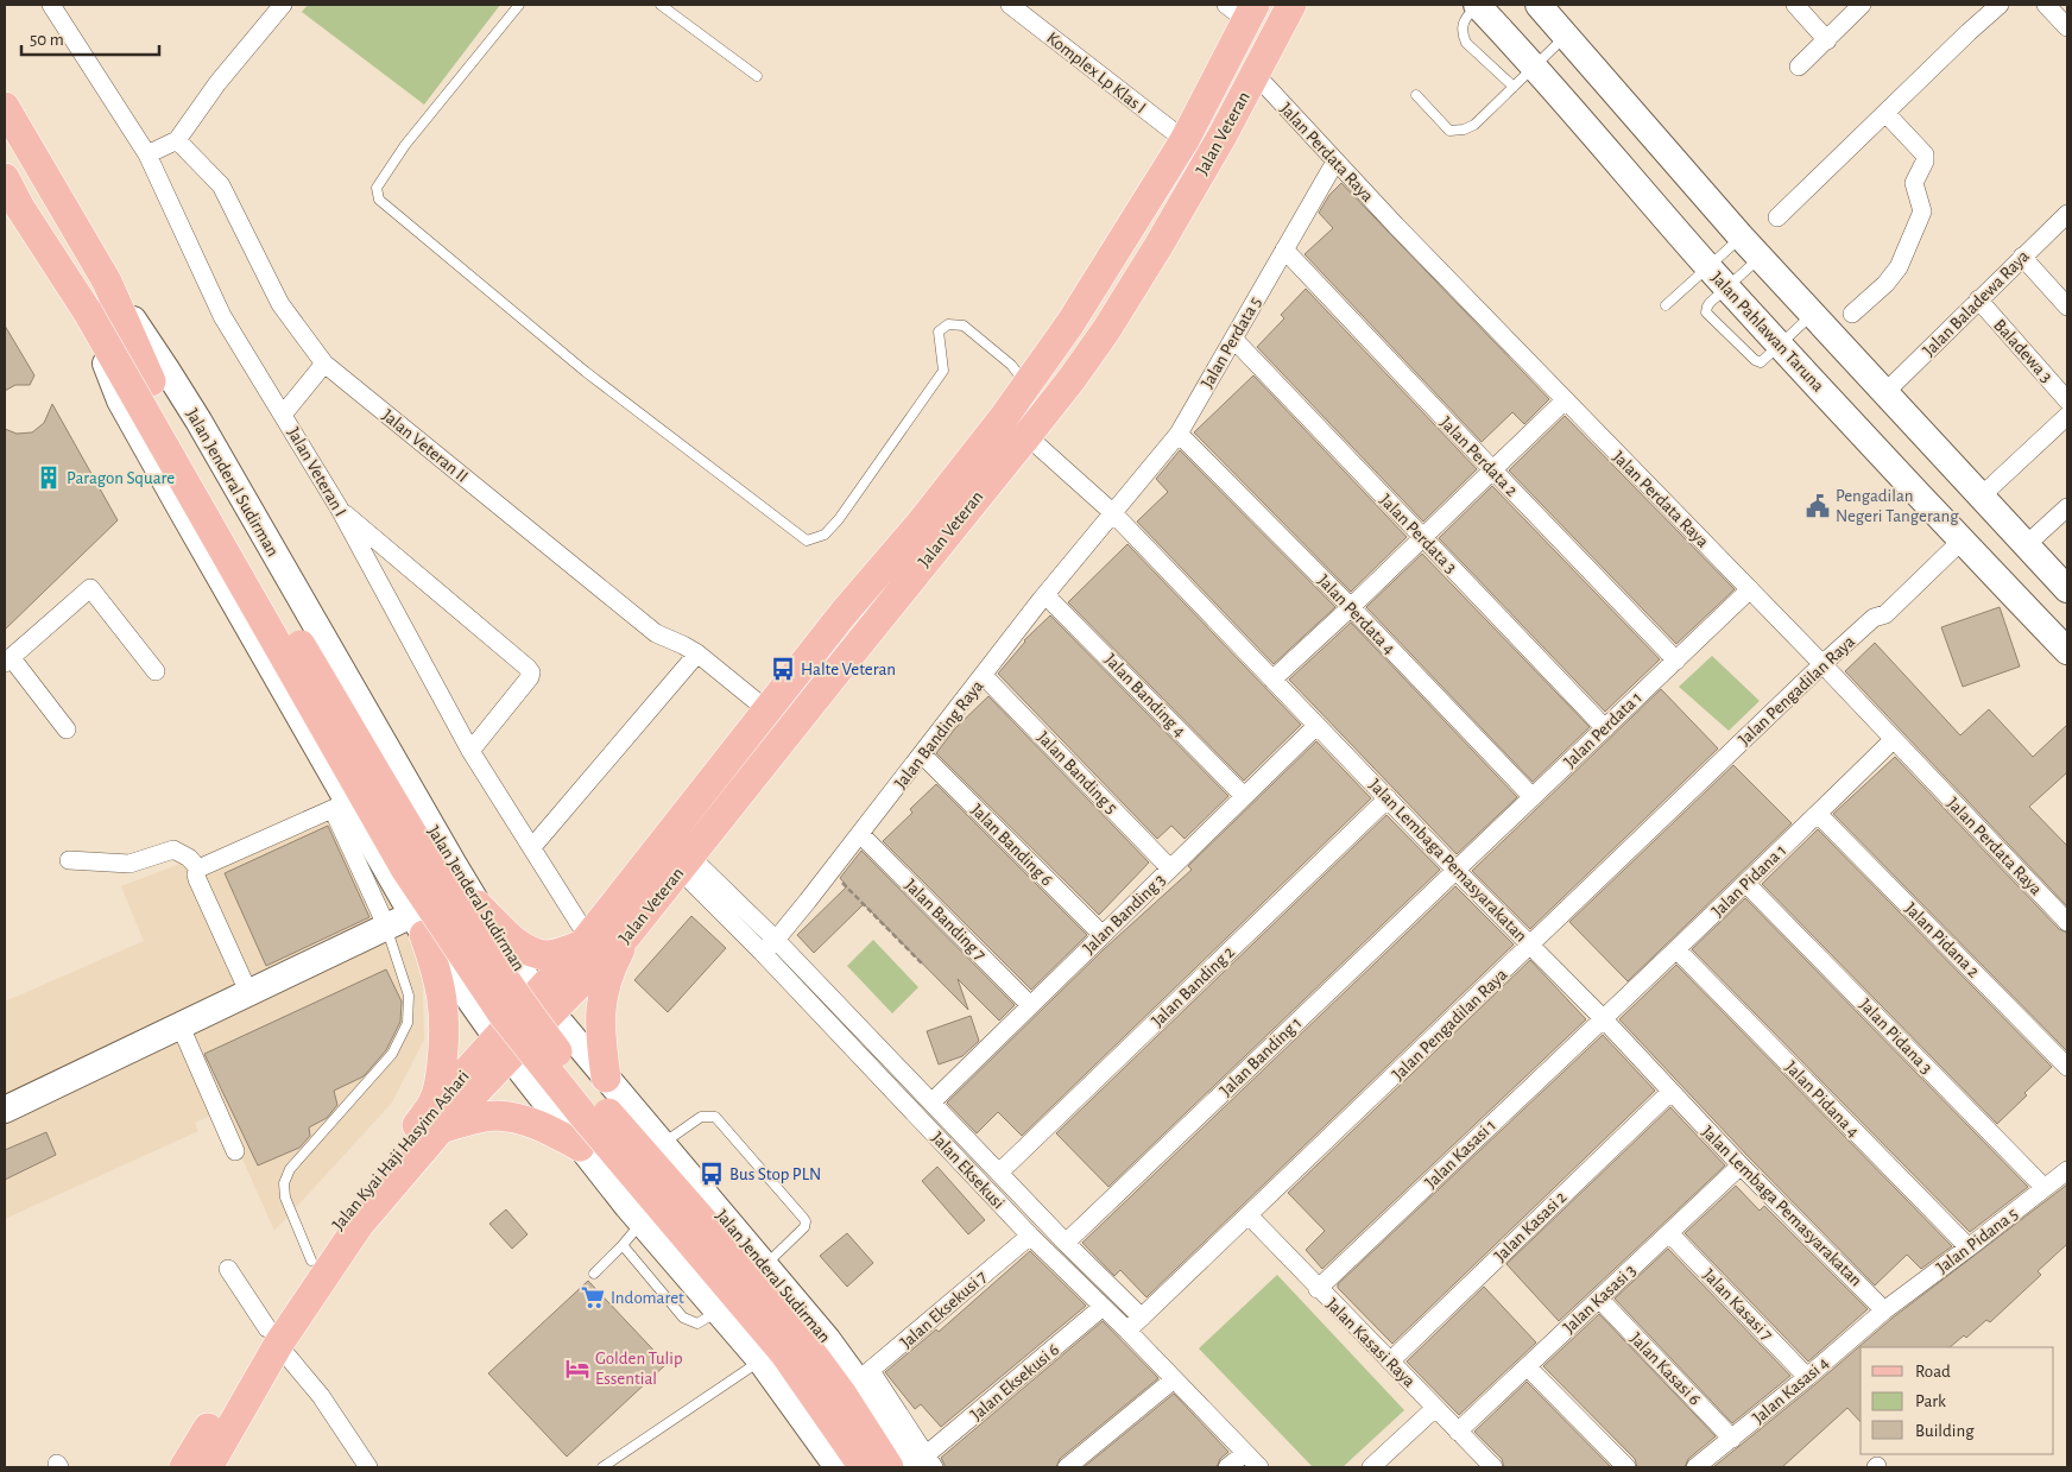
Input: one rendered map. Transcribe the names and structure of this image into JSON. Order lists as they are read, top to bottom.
{
  "streets": {
    "main road": ["Jalan Veteran", "Jalan Jenderal Sudirman", "Jalan Kyai Haji Hasyim Ashari"],
    "street": [
      "Komplex Lp Klas I",
      "Jalan Perdata Raya",
      "Jalan Baladewa Raya",
      "Jalan Pahlawan Taruna",
      "Jalan Perdata 5",
      "Baladewa 3",
      "Jalan Veteran II",
      "Jalan Perdata 2",
      "Jalan Veteran I",
      "Jalan Perdata 3",
      "Jalan Perdata 4",
      "Jalan Pengadilan Raya",
      "Jalan Banding 4",
      "Jalan Perdata 1",
      "Jalan Banding Raya",
      "Jalan Banding 5",
      "Jalan Banding 6",
      "Jalan Lembaga Pemasyarakatan",
      "Jalan Pidana 1",
      "Jalan Banding 3",
      "Jalan Banding 7",
      "Jalan Pidana 2",
      "Jalan Banding 2",
      "Jalan Pidana 3",
      "Jalan Banding 1",
      "Jalan Pidana 4",
      "Jalan Kasasi 1",
      "Jalan Eksekusi",
      "Jalan Kasasi 2",
      "Jalan Pidana 5",
      "Jalan Kasasi 3",
      "Jalan Kasasi 7",
      "Jalan Eksekusi 7",
      "Jalan Kasasi Raya",
      "Jalan Kasasi 6",
      "Jalan Eksekusi 6",
      "Jalan Kasasi 4"
    ]
  },
  "crossings": [
    ["Komplex Lp Klas I", "Jalan Veteran"],
    ["Jalan Veteran", "Jalan Perdata Raya"],
    ["Jalan Veteran", "Jalan Veteran II"],
    ["Jalan Veteran", "Jalan Veteran I"],
    ["Jalan Veteran", "Jalan Jenderal Sudirman"],
    ["Jalan Veteran", "Jalan Lembaga Pemasyarakatan"],
    ["Jalan Veteran", "Jalan Kyai Haji Hasyim Ashari"],
    ["Jalan Veteran", "Jalan Eksekusi"],
    ["Jalan Perdata Raya", "Jalan Perdata 5"],
    ["Jalan Perdata Raya", "Jalan Pengadilan Raya"],
    ["Jalan Perdata Raya", "Jalan Perdata 1"],
    ["Jalan Perdata Raya", "Jalan Pidana 1"],
    ["Jalan Baladewa Raya", "Baladewa 3"],
    ["Jalan Pahlawan Taruna", "Jalan Pengadilan Raya"],
    ["Jalan Perdata 5", "Jalan Perdata 2"],
    ["Jalan Perdata 5", "Jalan Perdata 3"],
    ["Jalan Perdata 5", "Jalan Perdata 4"],
    ["Jalan Perdata 5", "Jalan Banding Raya"],
    ["Jalan Perdata 5", "Jalan Lembaga Pemasyarakatan"],
    ["Jalan Perdata 2", "Jalan Perdata 1"],
    ["Jalan Jenderal Sudirman", "Jalan Kyai Haji Hasyim Ashari"],
    ["Jalan Jenderal Sudirman", "Jalan Eksekusi 7"],
    ["Jalan Jenderal Sudirman", "Jalan Eksekusi 6"],
    ["Jalan Perdata 3", "Jalan Perdata 1"],
    ["Jalan Perdata 4", "Jalan Perdata 1"],
    ["Jalan Pengadilan Raya", "Jalan Lembaga Pemasyarakatan"],
    ["Jalan Pengadilan Raya", "Jalan Eksekusi"],
    ["Jalan Pengadilan Raya", "Jalan Kasasi Raya"],
    ["Jalan Banding 4", "Jalan Banding Raya"],
    ["Jalan Banding 4", "Jalan Banding 3"],
    ["Jalan Perdata 1", "Jalan Lembaga Pemasyarakatan"],
    ["Jalan Perdata 1", "Jalan Banding 1"],
    ["Jalan Banding Raya", "Jalan Banding 5"],
    ["Jalan Banding Raya", "Jalan Banding 6"],
    ["Jalan Banding Raya", "Jalan Lembaga Pemasyarakatan"],
    ["Jalan Banding Raya", "Jalan Banding 7"],
    ["Jalan Banding Raya", "Jalan Eksekusi"],
    ["Jalan Banding 5", "Jalan Banding 3"],
    ["Jalan Banding 6", "Jalan Banding 3"],
    ["Jalan Lembaga Pemasyarakatan", "Jalan Pidana 1"],
    ["Jalan Lembaga Pemasyarakatan", "Jalan Banding 3"],
    ["Jalan Lembaga Pemasyarakatan", "Jalan Banding 2"],
    ["Jalan Lembaga Pemasyarakatan", "Jalan Banding 1"],
    ["Jalan Lembaga Pemasyarakatan", "Jalan Kasasi 1"],
    ["Jalan Lembaga Pemasyarakatan", "Jalan Kasasi 2"],
    ["Jalan Lembaga Pemasyarakatan", "Jalan Pidana 5"],
    ["Jalan Lembaga Pemasyarakatan", "Jalan Kasasi 3"],
    ["Jalan Lembaga Pemasyarakatan", "Jalan Kasasi 4"],
    ["Jalan Pidana 1", "Jalan Pidana 2"],
    ["Jalan Pidana 1", "Jalan Pidana 3"],
    ["Jalan Pidana 1", "Jalan Pidana 4"],
    ["Jalan Pidana 1", "Jalan Kasasi 1"],
    ["Jalan Banding 3", "Jalan Banding 7"],
    ["Jalan Banding 3", "Jalan Eksekusi"],
    ["Jalan Banding 2", "Jalan Eksekusi"],
    ["Jalan Pidana 3", "Jalan Pidana 5"],
    ["Jalan Banding 1", "Jalan Eksekusi"],
    ["Jalan Pidana 4", "Jalan Pidana 5"],
    ["Jalan Kasasi 1", "Jalan Kasasi Raya"],
    ["Jalan Eksekusi", "Jalan Eksekusi 7"],
    ["Jalan Eksekusi", "Jalan Eksekusi 6"],
    ["Jalan Kasasi 2", "Jalan Kasasi Raya"],
    ["Jalan Pidana 5", "Jalan Kasasi 4"],
    ["Jalan Kasasi 3", "Jalan Kasasi 7"],
    ["Jalan Kasasi 3", "Jalan Kasasi Raya"],
    ["Jalan Kasasi 3", "Jalan Kasasi 6"],
    ["Jalan Kasasi 7", "Jalan Kasasi 4"],
    ["Jalan Kasasi 6", "Jalan Kasasi 4"]
  ],
  "places": {
    "building": ["Paragon Square"],
    "public building": ["Pengadilan Negeri Tangerang"],
    "bus stop": ["Halte Veteran", "Bus Stop PLN"],
    "supermarket": ["Indomaret"],
    "hotel": ["Golden Tulip Essential"]
  },
  "legend": ["Road", "Park", "Building"],
  "scale_bar": "50 m"
}
